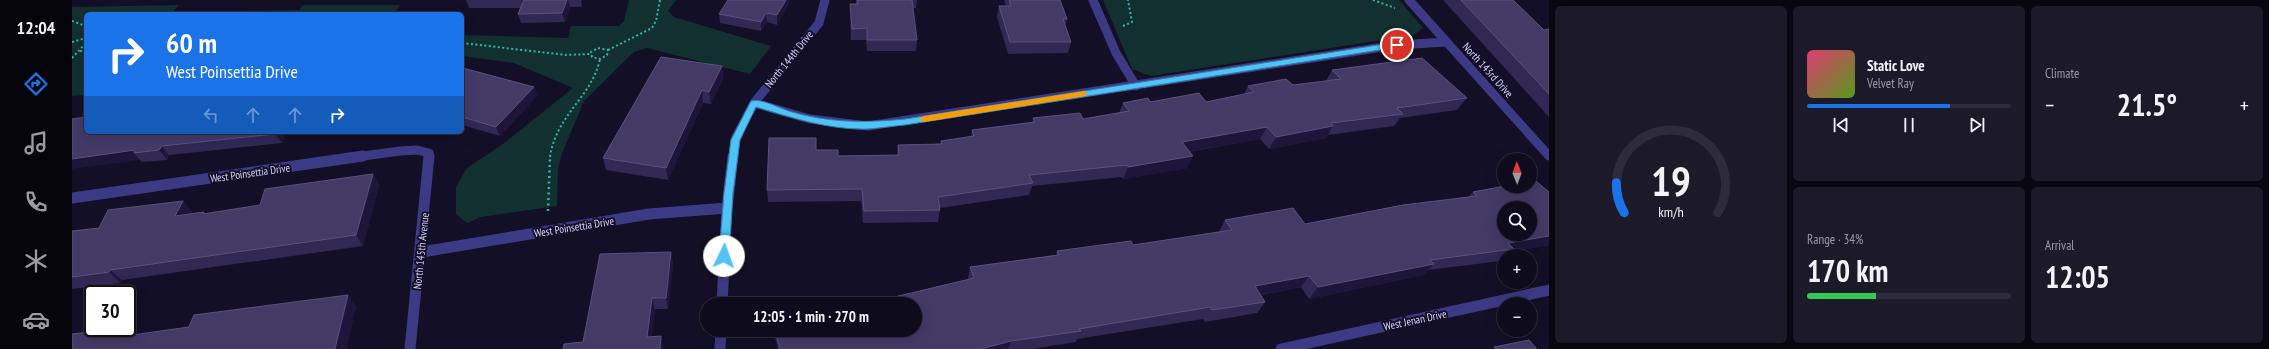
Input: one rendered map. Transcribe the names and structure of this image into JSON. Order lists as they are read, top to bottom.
{
  "streets": {
    "street": [
      "North 144th Drive",
      "North 143rd Drive",
      "West Poinsettia Drive",
      "North 145th Avenue",
      "West Jenan Drive"
    ]
  },
  "crossings": [
    ["North 144th Drive", "West Poinsettia Drive"],
    ["West Poinsettia Drive", "North 145th Avenue"]
  ],
  "north": "top",
  "page": {
    "tabs": "12:04",
    "tile": [
      "Climate",
      ["Range · 34%", "170 km"],
      ["Arrival", "12:05"]
    ],
    "turn": ["60 m", "West Poinsettia Drive"],
    "song": ["Static Love", "Velvet Ray"],
    "heat": ["−", "21.5°", "+"],
    "map_buttons": ["+", "−"],
    "limit": "30",
    "trip": "12:05 · 1 min · 270 m",
    "gauge": ["19", "km/h"]
  }
}
